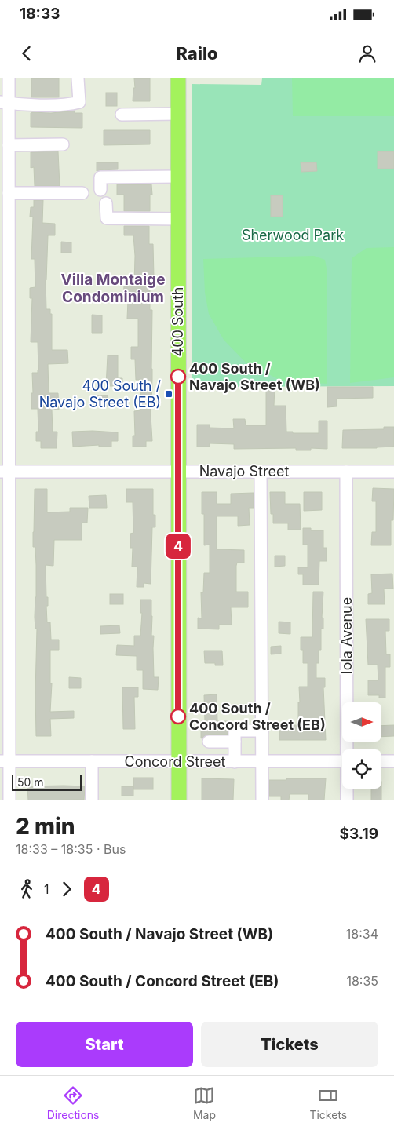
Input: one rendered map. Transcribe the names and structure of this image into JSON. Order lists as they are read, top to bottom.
{
  "streets": {
    "main road": ["400 South"],
    "street": ["Navajo Street", "Iola Avenue", "Concord Street"]
  },
  "crossings": [
    ["400 South", "Navajo Street"],
    ["400 South", "Concord Street"],
    ["Navajo Street", "Iola Avenue"]
  ],
  "districts": ["Villa Montaige Condominium"],
  "parks": ["Sherwood Park"],
  "places": {
    "other": ["400 South / Navajo Street (WB)", "400 South / Concord Street (EB)"],
    "transit": ["400 South / Navajo Street (EB)"]
  },
  "lines": ["bus line 4"],
  "scale_bar": "50 m",
  "north": "right",
  "page": {
    "status": "18:33",
    "header": "Railo",
    "on_map": "4",
    "scale": "50 m",
    "heading": ["2 min", "18:33 – 18:35 · Bus", "$3.19"],
    "legs": ["1", "4"],
    "list": [
      {
        "name": "400 South / Navajo Street (WB)",
        "value": "18:34"
      },
      {
        "name": "400 South / Concord Street (EB)",
        "value": "18:35"
      }
    ],
    "buttons": ["Start", "Tickets"],
    "tabs": ["Directions", "Map", "Tickets"]
  }
}
